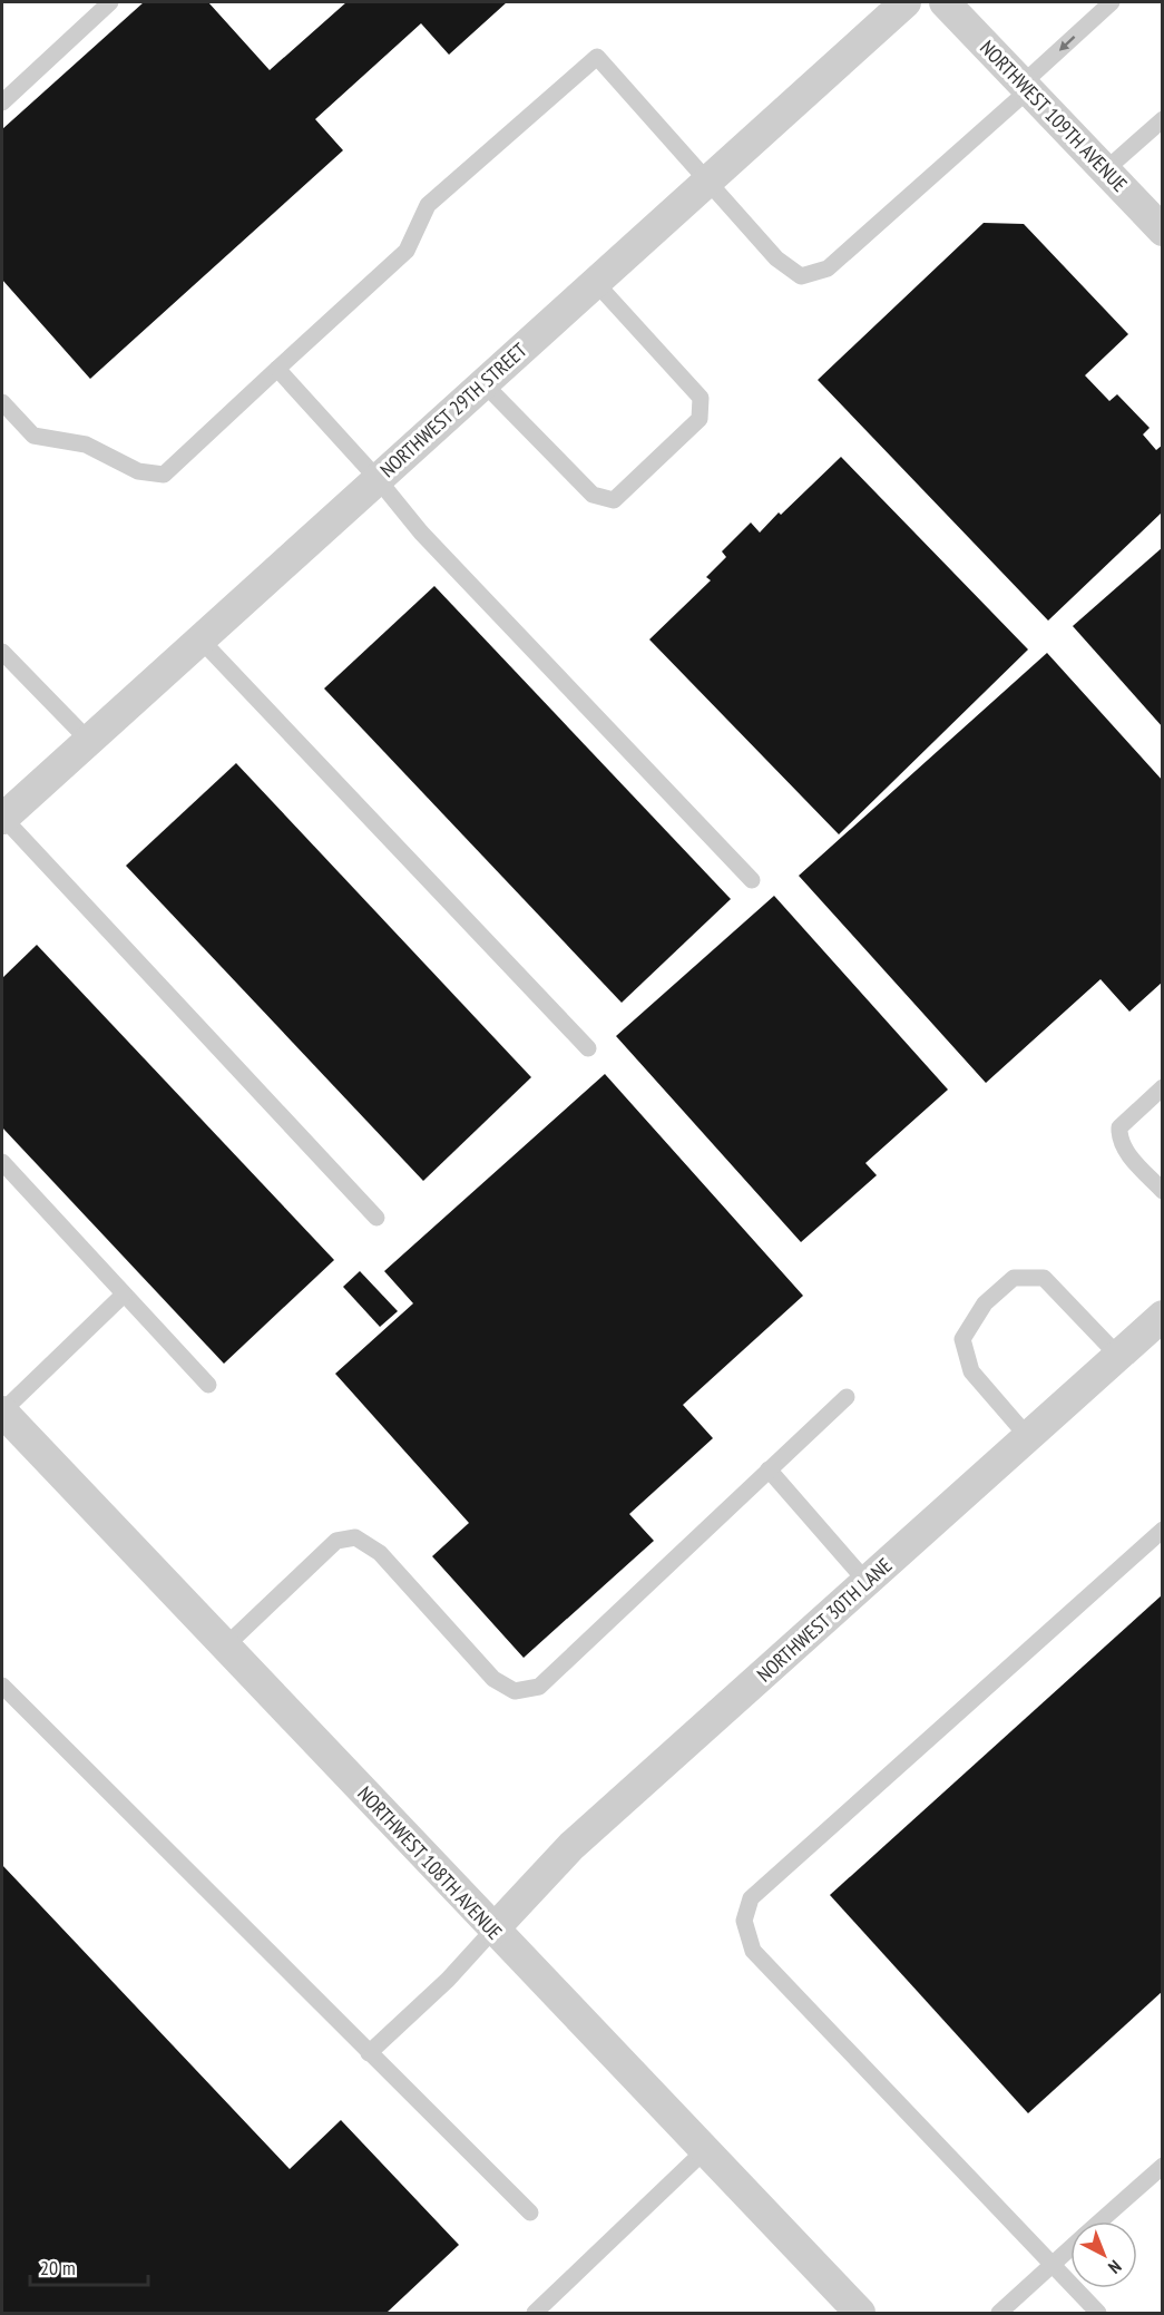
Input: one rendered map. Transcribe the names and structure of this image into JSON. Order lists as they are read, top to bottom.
{
  "streets": {
    "street": [
      "NORTHWEST 109TH AVENUE",
      "NORTHWEST 29TH STREET",
      "NORTHWEST 30TH LANE",
      "NORTHWEST 108TH AVENUE"
    ]
  },
  "crossings": [
    ["NORTHWEST 30TH LANE", "NORTHWEST 108TH AVENUE"]
  ],
  "scale_bar": "20 m",
  "north": "bottom right"
}
